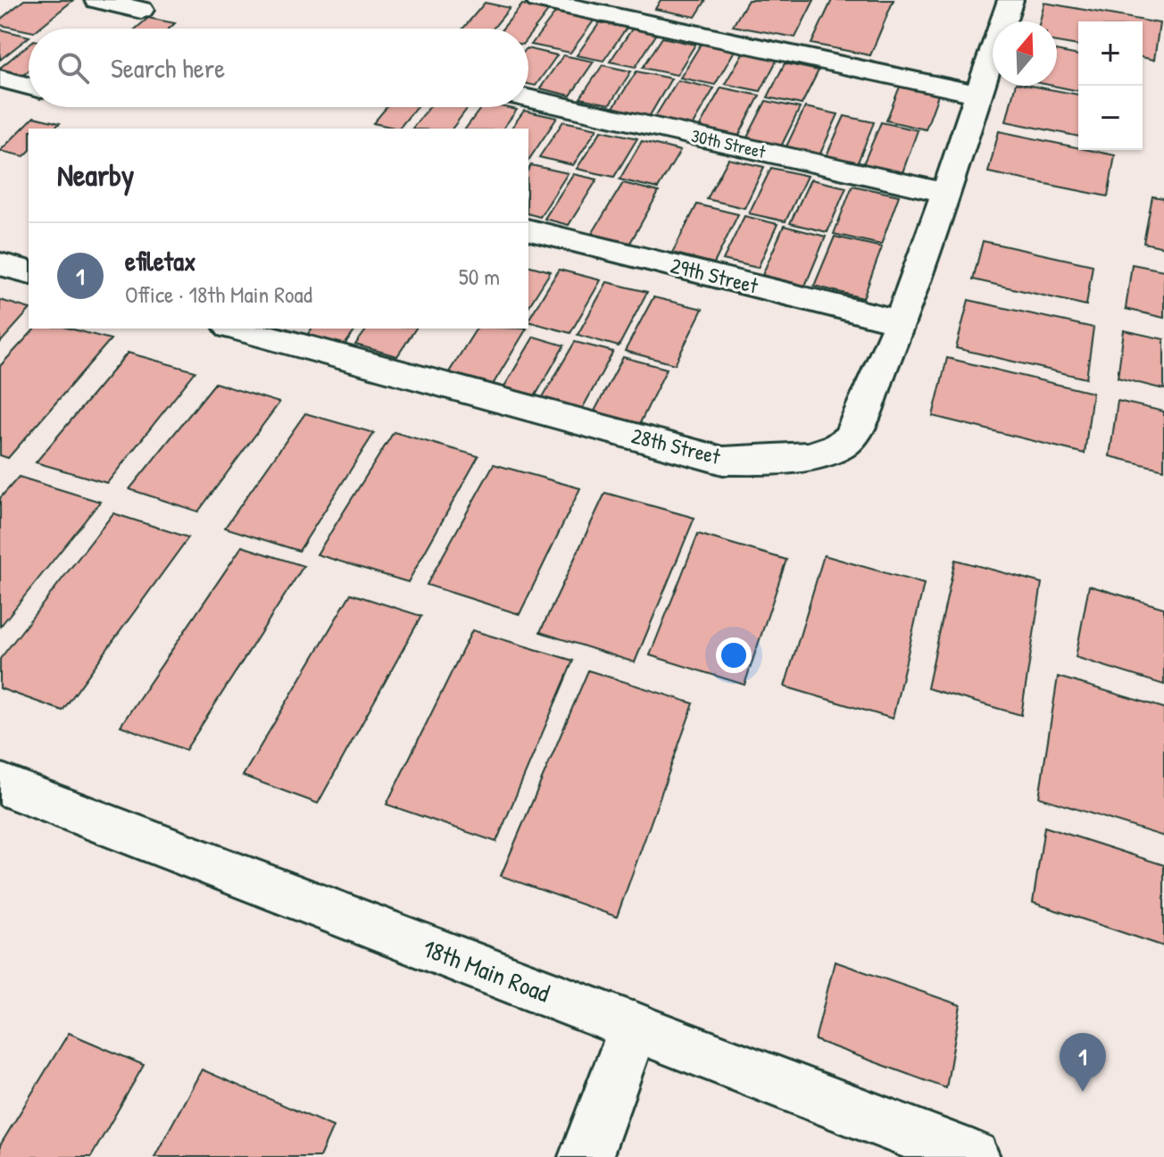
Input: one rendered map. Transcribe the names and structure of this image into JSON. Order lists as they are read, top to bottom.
{
  "streets": {
    "street": [
      "30th Street",
      "29th Street",
      "28th Street",
      "18th Main Road"
    ]
  },
  "crossings": [
    ["30th Street", "28th Street"],
    ["29th Street", "28th Street"]
  ],
  "north": "top",
  "page": {
    "map_buttons": ["+", "−"],
    "search": "Search here",
    "heading": "Nearby",
    "list": [
      {
        "mark": "1",
        "name": "efiletax",
        "note": "Office · 18th Main Road",
        "value": "50 m"
      }
    ],
    "pins": "1"
  }
}
